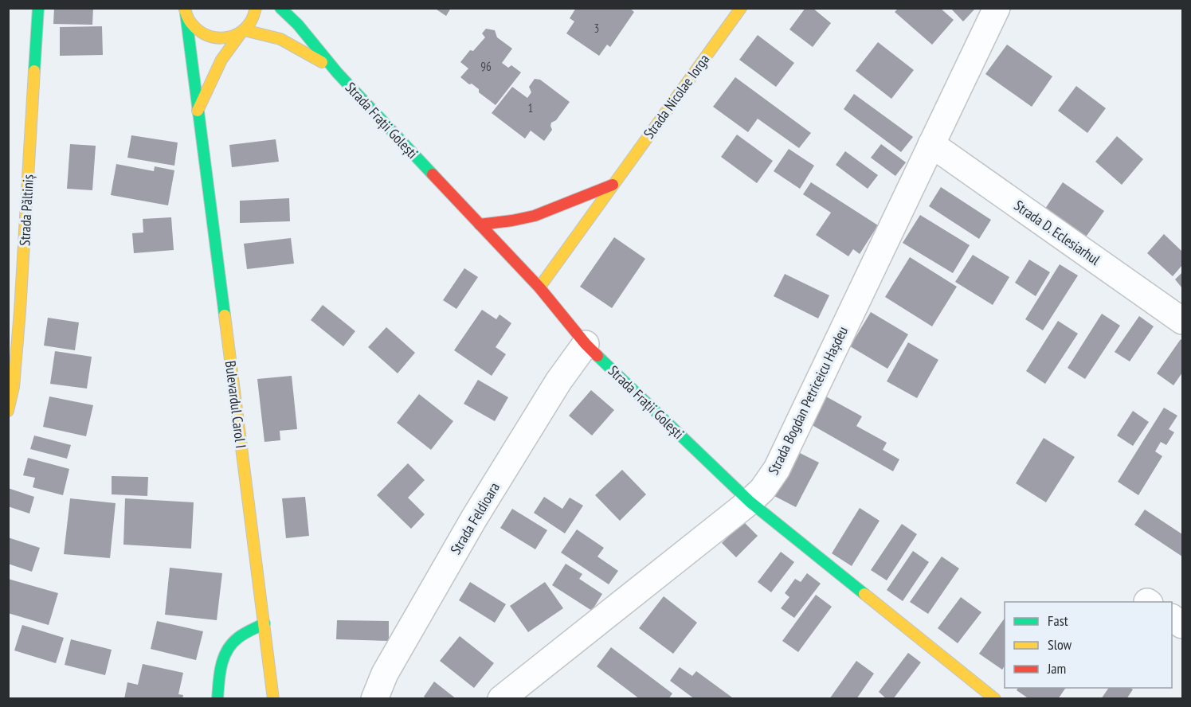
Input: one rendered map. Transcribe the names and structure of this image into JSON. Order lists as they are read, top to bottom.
{
  "streets": {
    "street": [
      "Strada Nicolae Iorga",
      "Strada Frații Golești",
      "Strada Păltiniș",
      "Strada D. Eclesiarhul",
      "Strada Bogdan Petriceicu Hașdeu",
      "Bulevardul Carol I",
      "Strada Feldioara"
    ]
  },
  "crossings": [
    ["Strada Nicolae Iorga", "Strada Frații Golești"],
    ["Strada Frații Golești", "Strada Bogdan Petriceicu Hașdeu"],
    ["Strada Frații Golești", "Strada Feldioara"],
    ["Strada D. Eclesiarhul", "Strada Bogdan Petriceicu Hașdeu"]
  ],
  "house_numbers": ["3", "96", "1"],
  "legend": ["Fast", "Slow", "Jam"]
}
